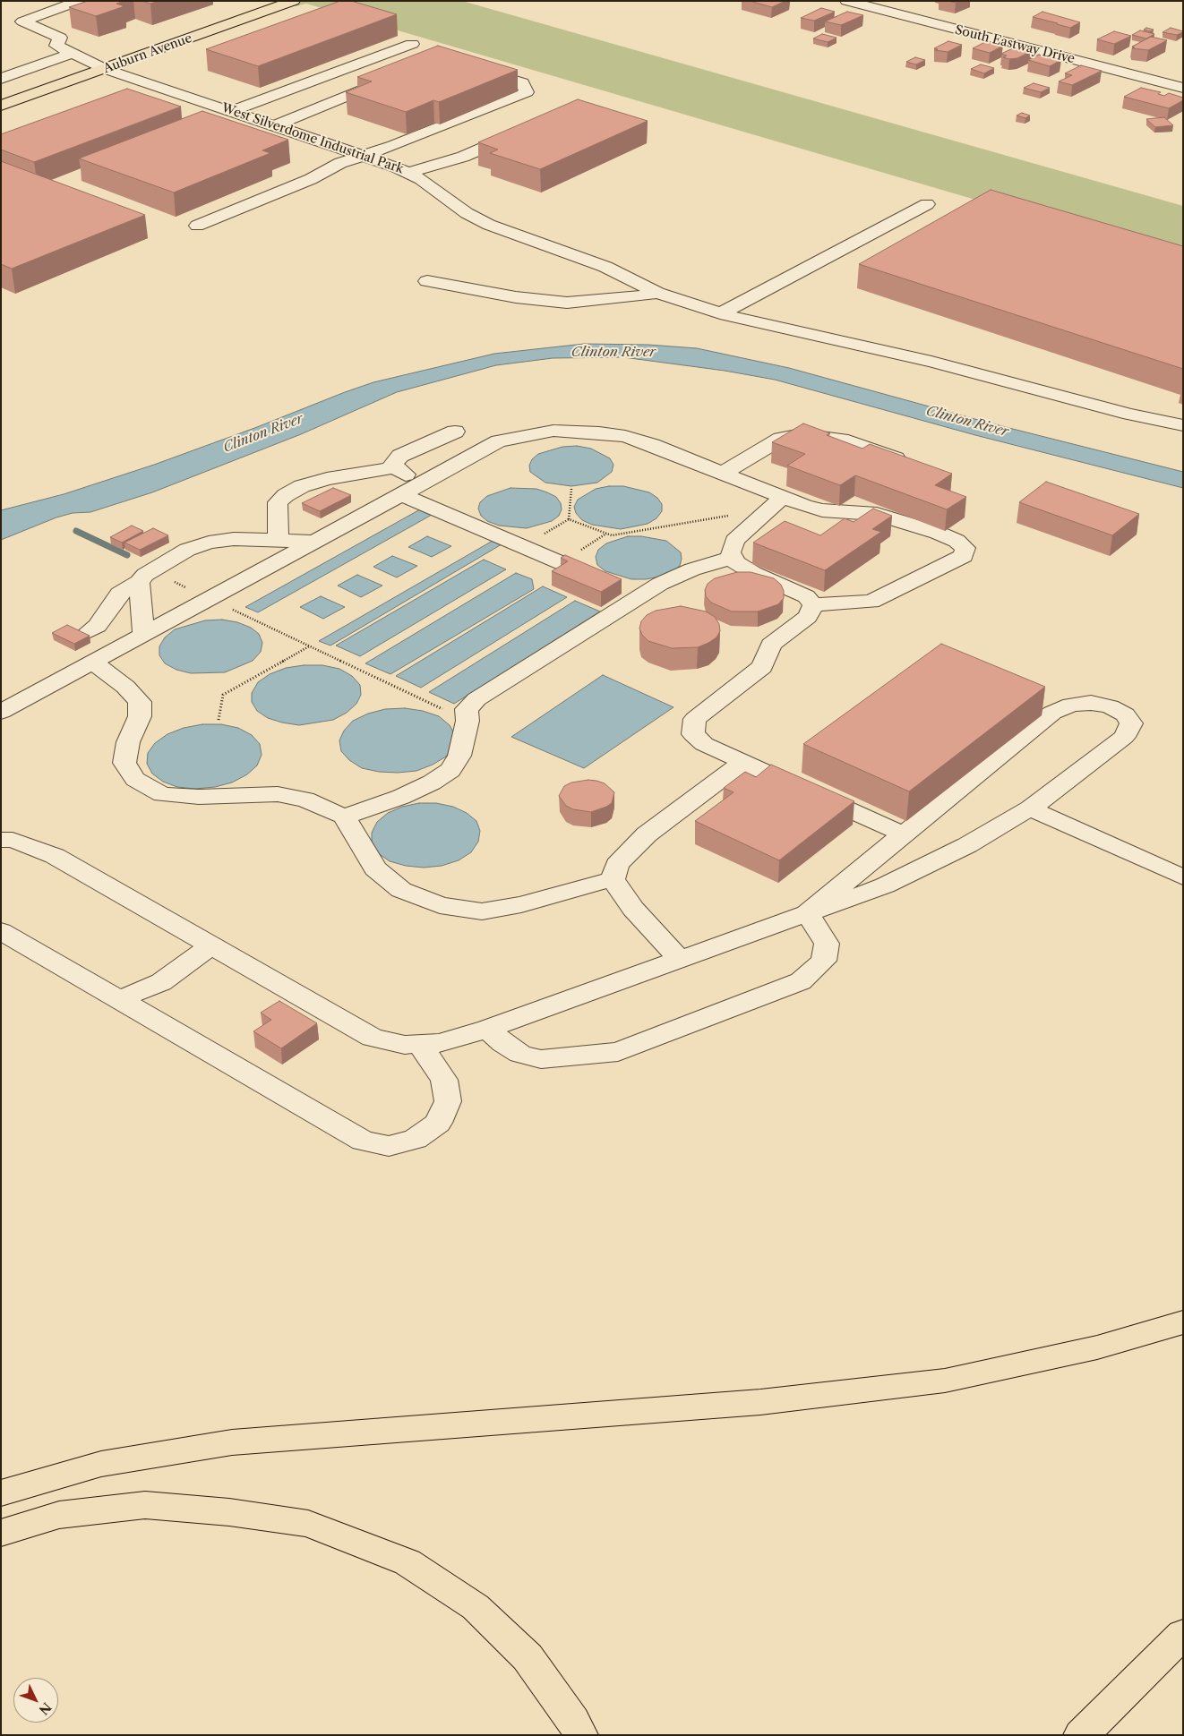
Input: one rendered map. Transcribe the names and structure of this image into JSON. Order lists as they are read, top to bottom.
{
  "streets": {
    "main road": ["Auburn Avenue"],
    "street": ["South Eastway Drive", "West Silverdome Industrial Park"]
  },
  "crossings": [
    ["Auburn Avenue", "West Silverdome Industrial Park"]
  ],
  "water": ["Clinton River"],
  "north": "bottom right"
}
